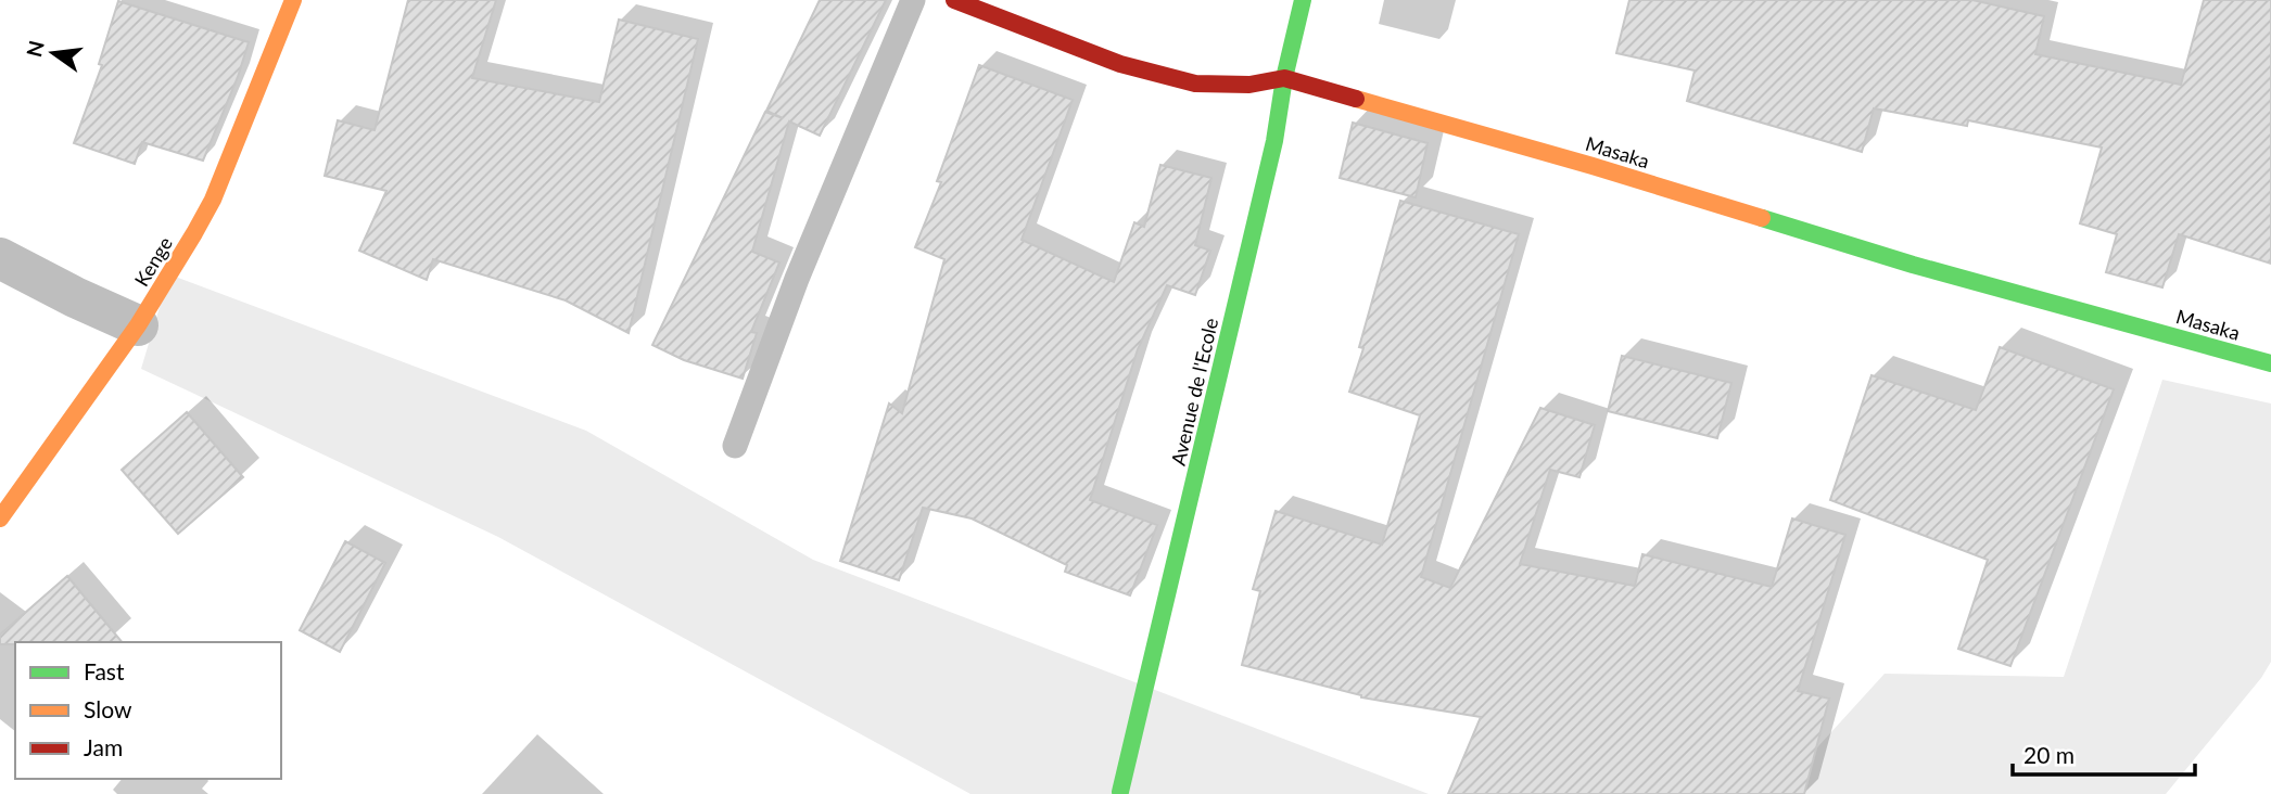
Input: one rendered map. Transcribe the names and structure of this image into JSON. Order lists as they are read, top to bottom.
{
  "streets": {
    "street": ["Masaka", "Kenge", "Avenue de l'Ecole"]
  },
  "crossings": [
    ["Masaka", "Avenue de l'Ecole"]
  ],
  "legend": ["Fast", "Slow", "Jam"],
  "scale_bar": "20 m",
  "north": "left"
}
